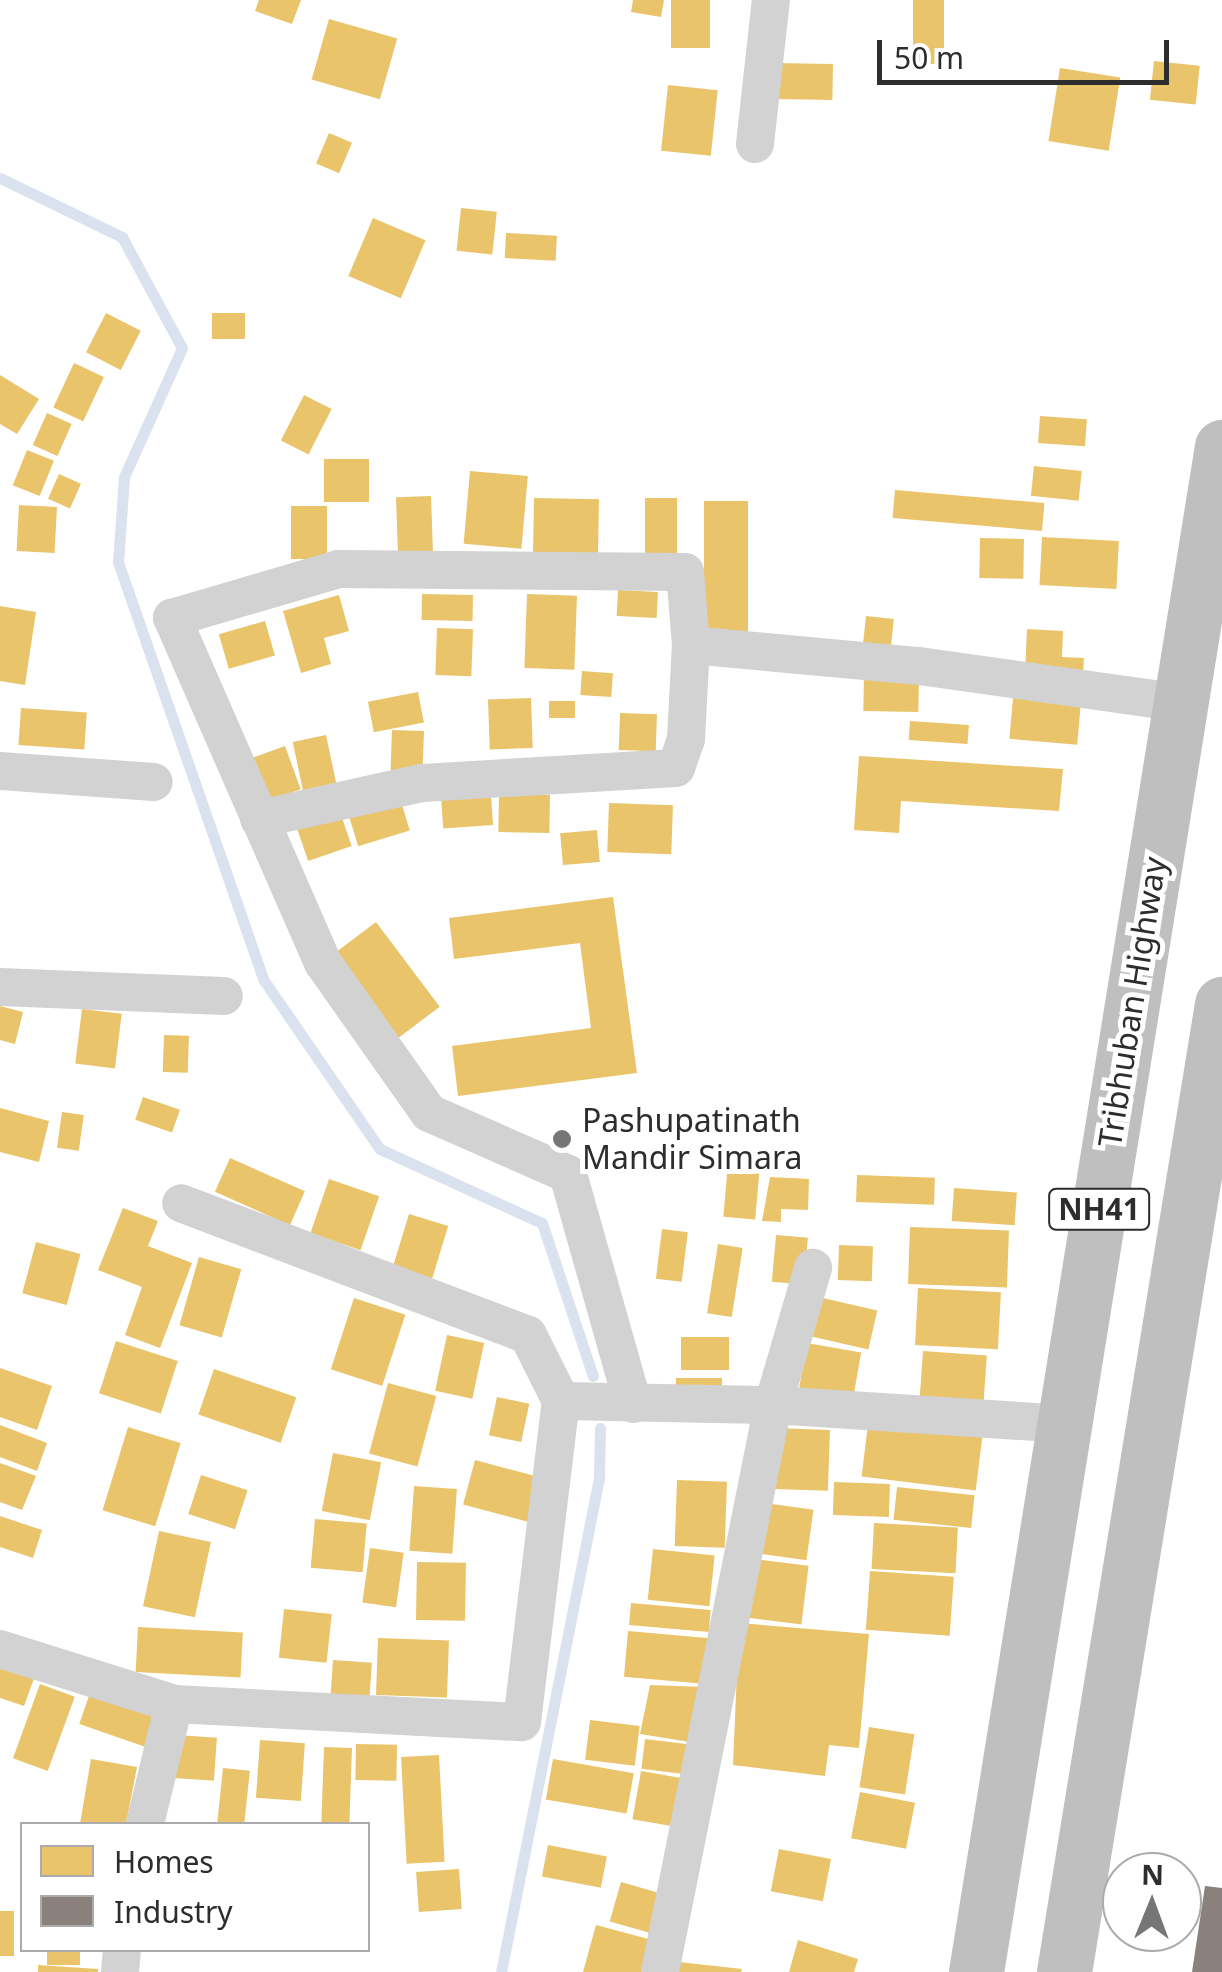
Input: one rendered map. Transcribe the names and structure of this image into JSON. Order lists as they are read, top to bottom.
{
  "streets": {
    "highway": ["Tribhuban Highway", "NH41"]
  },
  "places": ["Pashupatinath Mandir Simara"],
  "legend": ["Homes", "Industry"],
  "scale_bar": "50 m",
  "north": "top"
}
